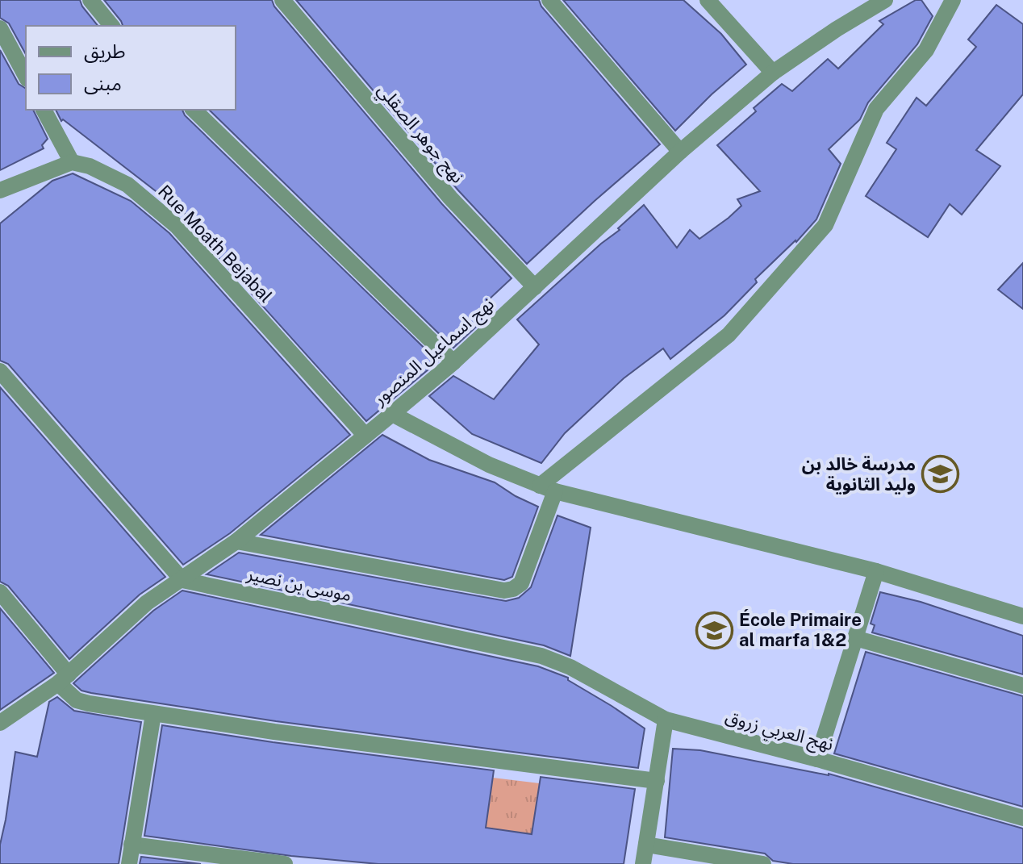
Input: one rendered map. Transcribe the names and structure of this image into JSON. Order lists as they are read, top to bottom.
{
  "streets": {
    "street": [
      "نهج جوهر الصقلي",
      "Rue Moath Bejabal",
      "نهج اسماعيل المنصور",
      "موسى بن نصير",
      "نهج العربي زروق"
    ]
  },
  "crossings": [
    ["نهج جوهر الصقلي", "نهج اسماعيل المنصور"],
    ["Rue Moath Bejabal", "نهج اسماعيل المنصور"],
    ["نهج اسماعيل المنصور", "موسى بن نصير"],
    ["موسى بن نصير", "نهج العربي زروق"]
  ],
  "places": {
    "school or university": ["مدرسة خالد بن وليد الثانوية", "École Primaire al marfa 1&2"]
  },
  "legend": ["طريق", "مبنى"]
}
